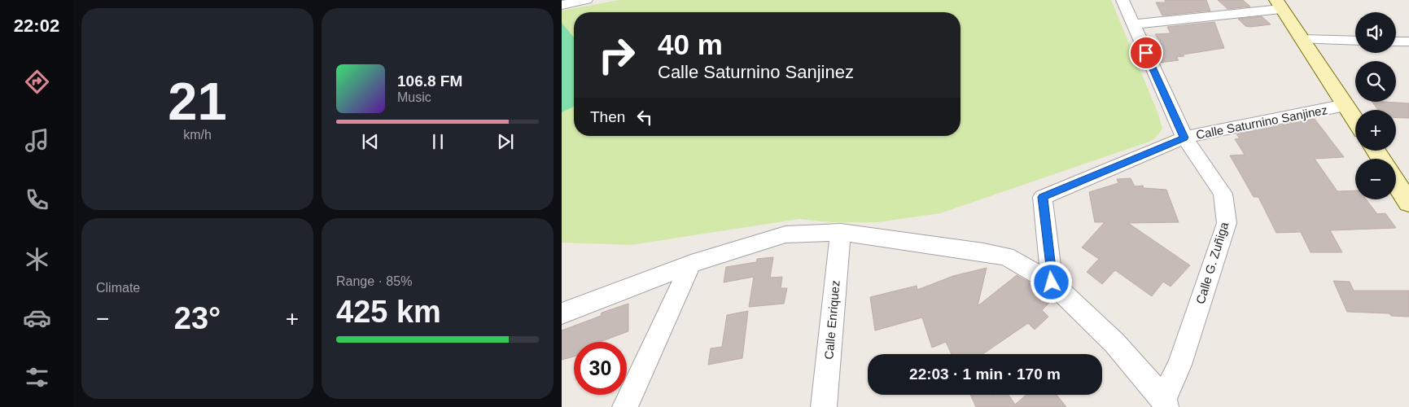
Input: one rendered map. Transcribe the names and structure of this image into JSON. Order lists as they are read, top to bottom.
{
  "streets": {
    "street": ["Calle Saturnino Sanjinez", "Calle G. Zuñiga", "Calle Enriquez"]
  },
  "crossings": [
    ["Calle Saturnino Sanjinez", "Calle G. Zuñiga"]
  ],
  "page": {
    "tabs": "22:02",
    "tile": [
      ["21", "km/h"],
      "Climate",
      ["Range · 85%", "425 km"]
    ],
    "map_buttons": ["+", "−"],
    "turn": ["40 m", "Calle Saturnino Sanjinez"],
    "song": ["106.8 FM", "Music"],
    "then": "Then",
    "heat": ["−", "23°", "+"],
    "limit": "30",
    "trip": "22:03 · 1 min · 170 m"
  }
}
